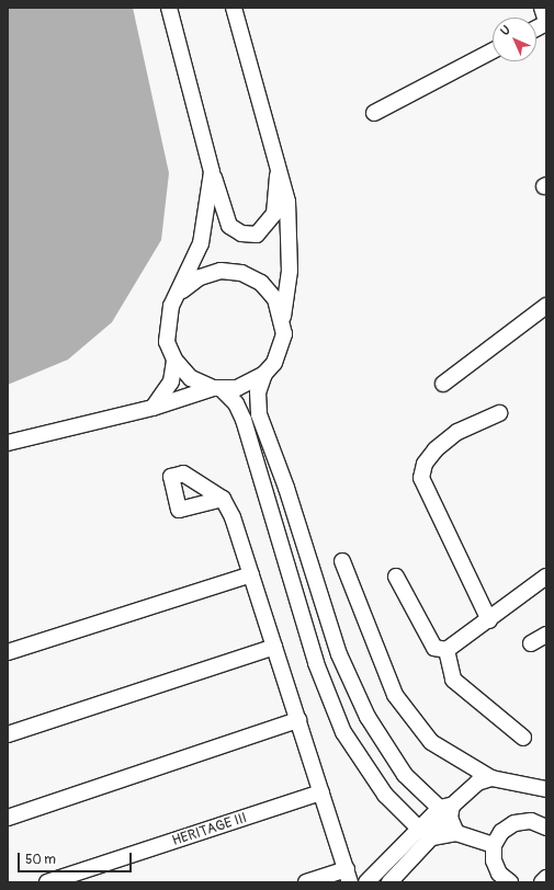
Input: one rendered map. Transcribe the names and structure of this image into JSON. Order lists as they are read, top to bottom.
{
  "streets": {
    "street": ["HERITAGE III"]
  },
  "scale_bar": "50 m",
  "north": "top left"
}
